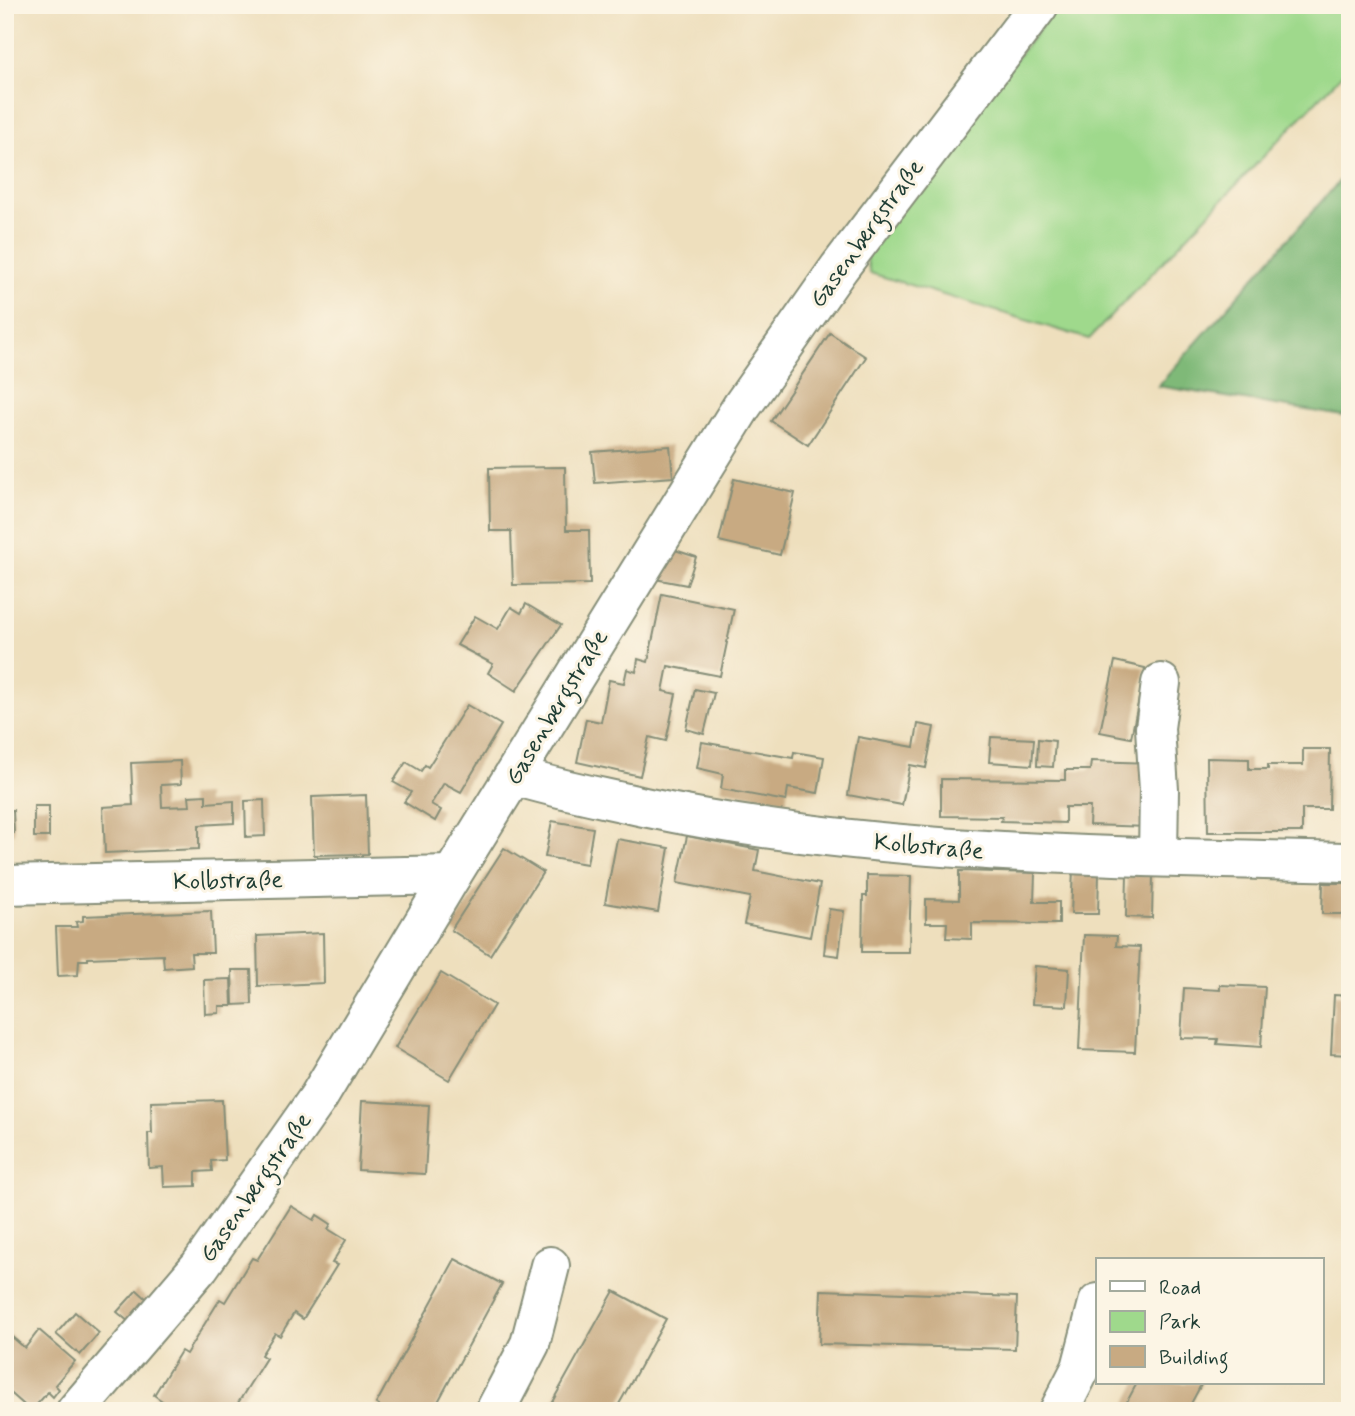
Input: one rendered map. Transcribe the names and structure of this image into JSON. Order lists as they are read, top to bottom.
{
  "streets": {
    "street": ["Gasenbergstraße", "Kolbstraße"]
  },
  "crossings": [
    ["Gasenbergstraße", "Kolbstraße"]
  ],
  "legend": ["Road", "Park", "Building"]
}
